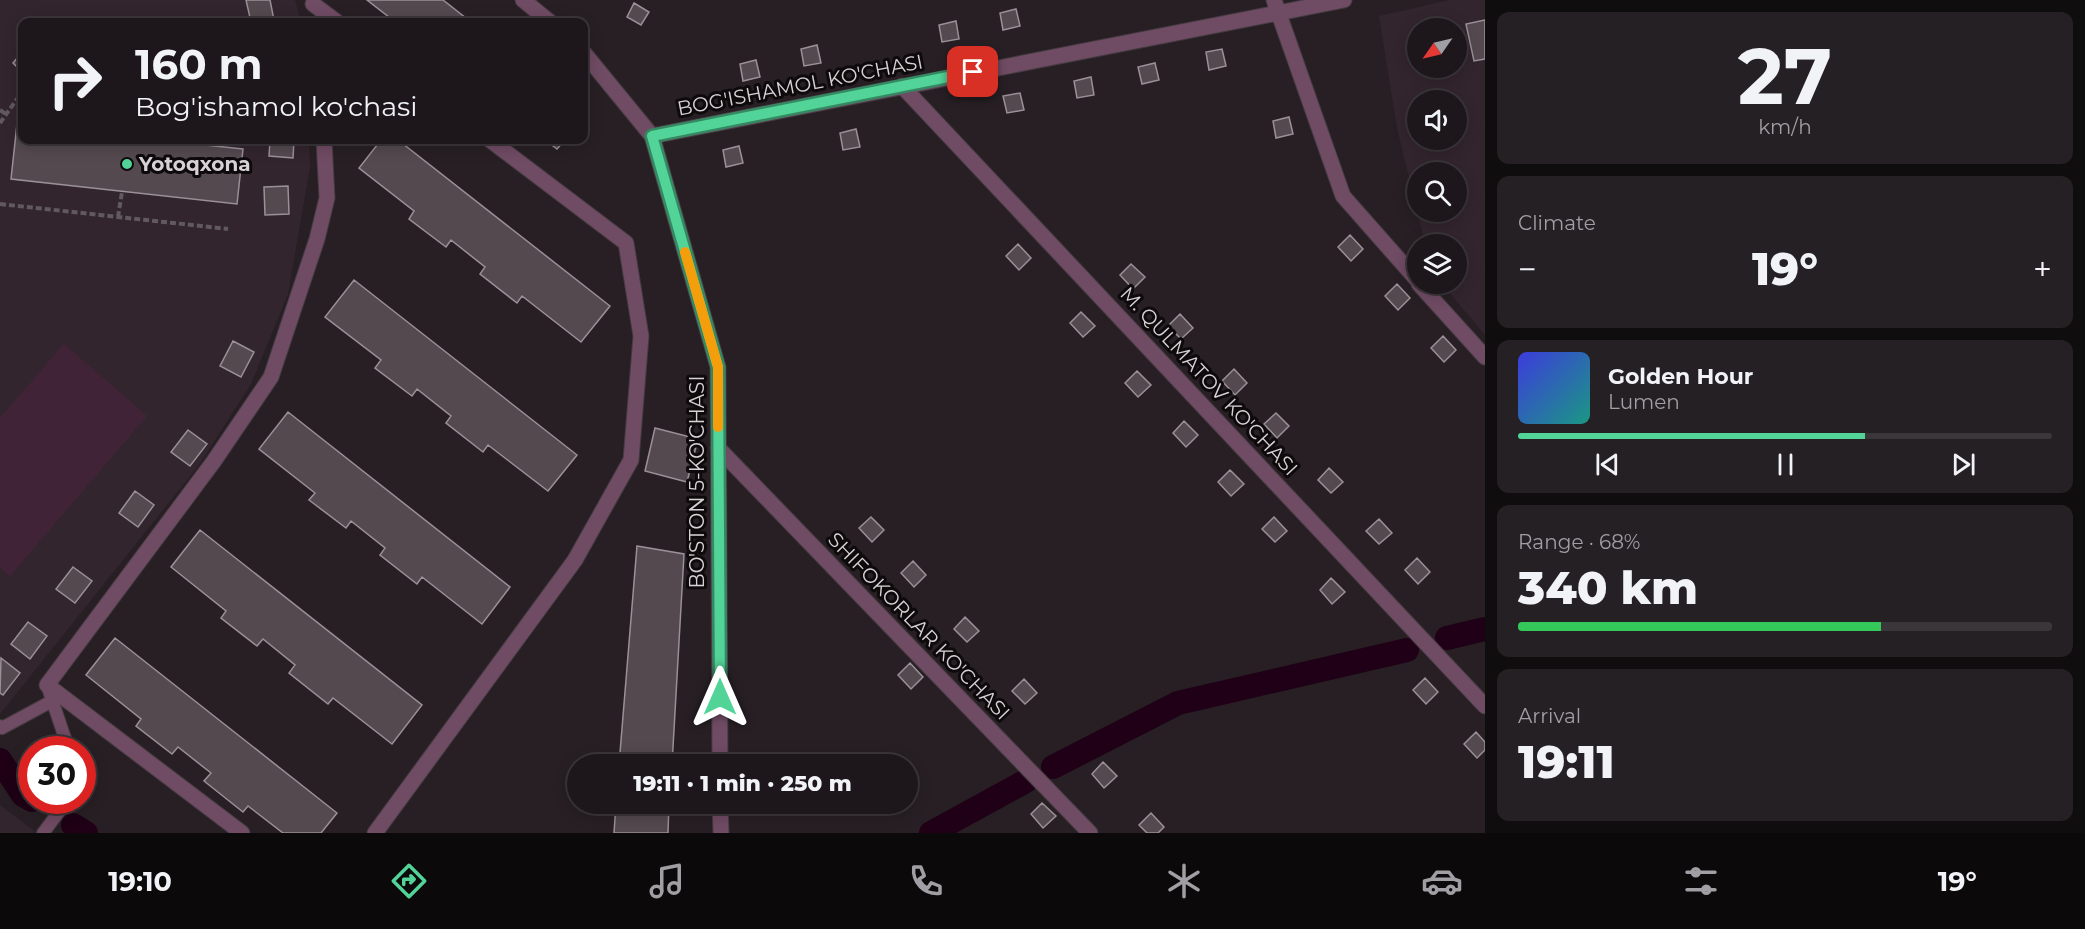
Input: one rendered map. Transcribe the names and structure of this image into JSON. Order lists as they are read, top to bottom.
{
  "streets": {
    "street": [
      "BOG'ISHAMOL KO'CHASI",
      "M. QULMATOV KO'CHASI",
      "BO'STON 5-KO'CHASI",
      "SHIFOKORLAR KO'CHASI"
    ]
  },
  "crossings": [
    ["BOG'ISHAMOL KO'CHASI", "M. QULMATOV KO'CHASI"],
    ["BOG'ISHAMOL KO'CHASI", "BO'STON 5-KO'CHASI"],
    ["BO'STON 5-KO'CHASI", "SHIFOKORLAR KO'CHASI"]
  ],
  "places": ["Yotoqxona"],
  "north": "bottom left",
  "page": {
    "tile": [
      ["27", "km/h"],
      "Climate",
      ["Range · 68%", "340 km"],
      ["Arrival", "19:11"]
    ],
    "turn": ["160 m", "Bog'ishamol ko'chasi"],
    "heat": ["−", "19°", "+"],
    "song": ["Golden Hour", "Lumen"],
    "limit": "30",
    "trip": "19:11 · 1 min · 250 m",
    "tabs": ["19:10", "19°"]
  }
}
